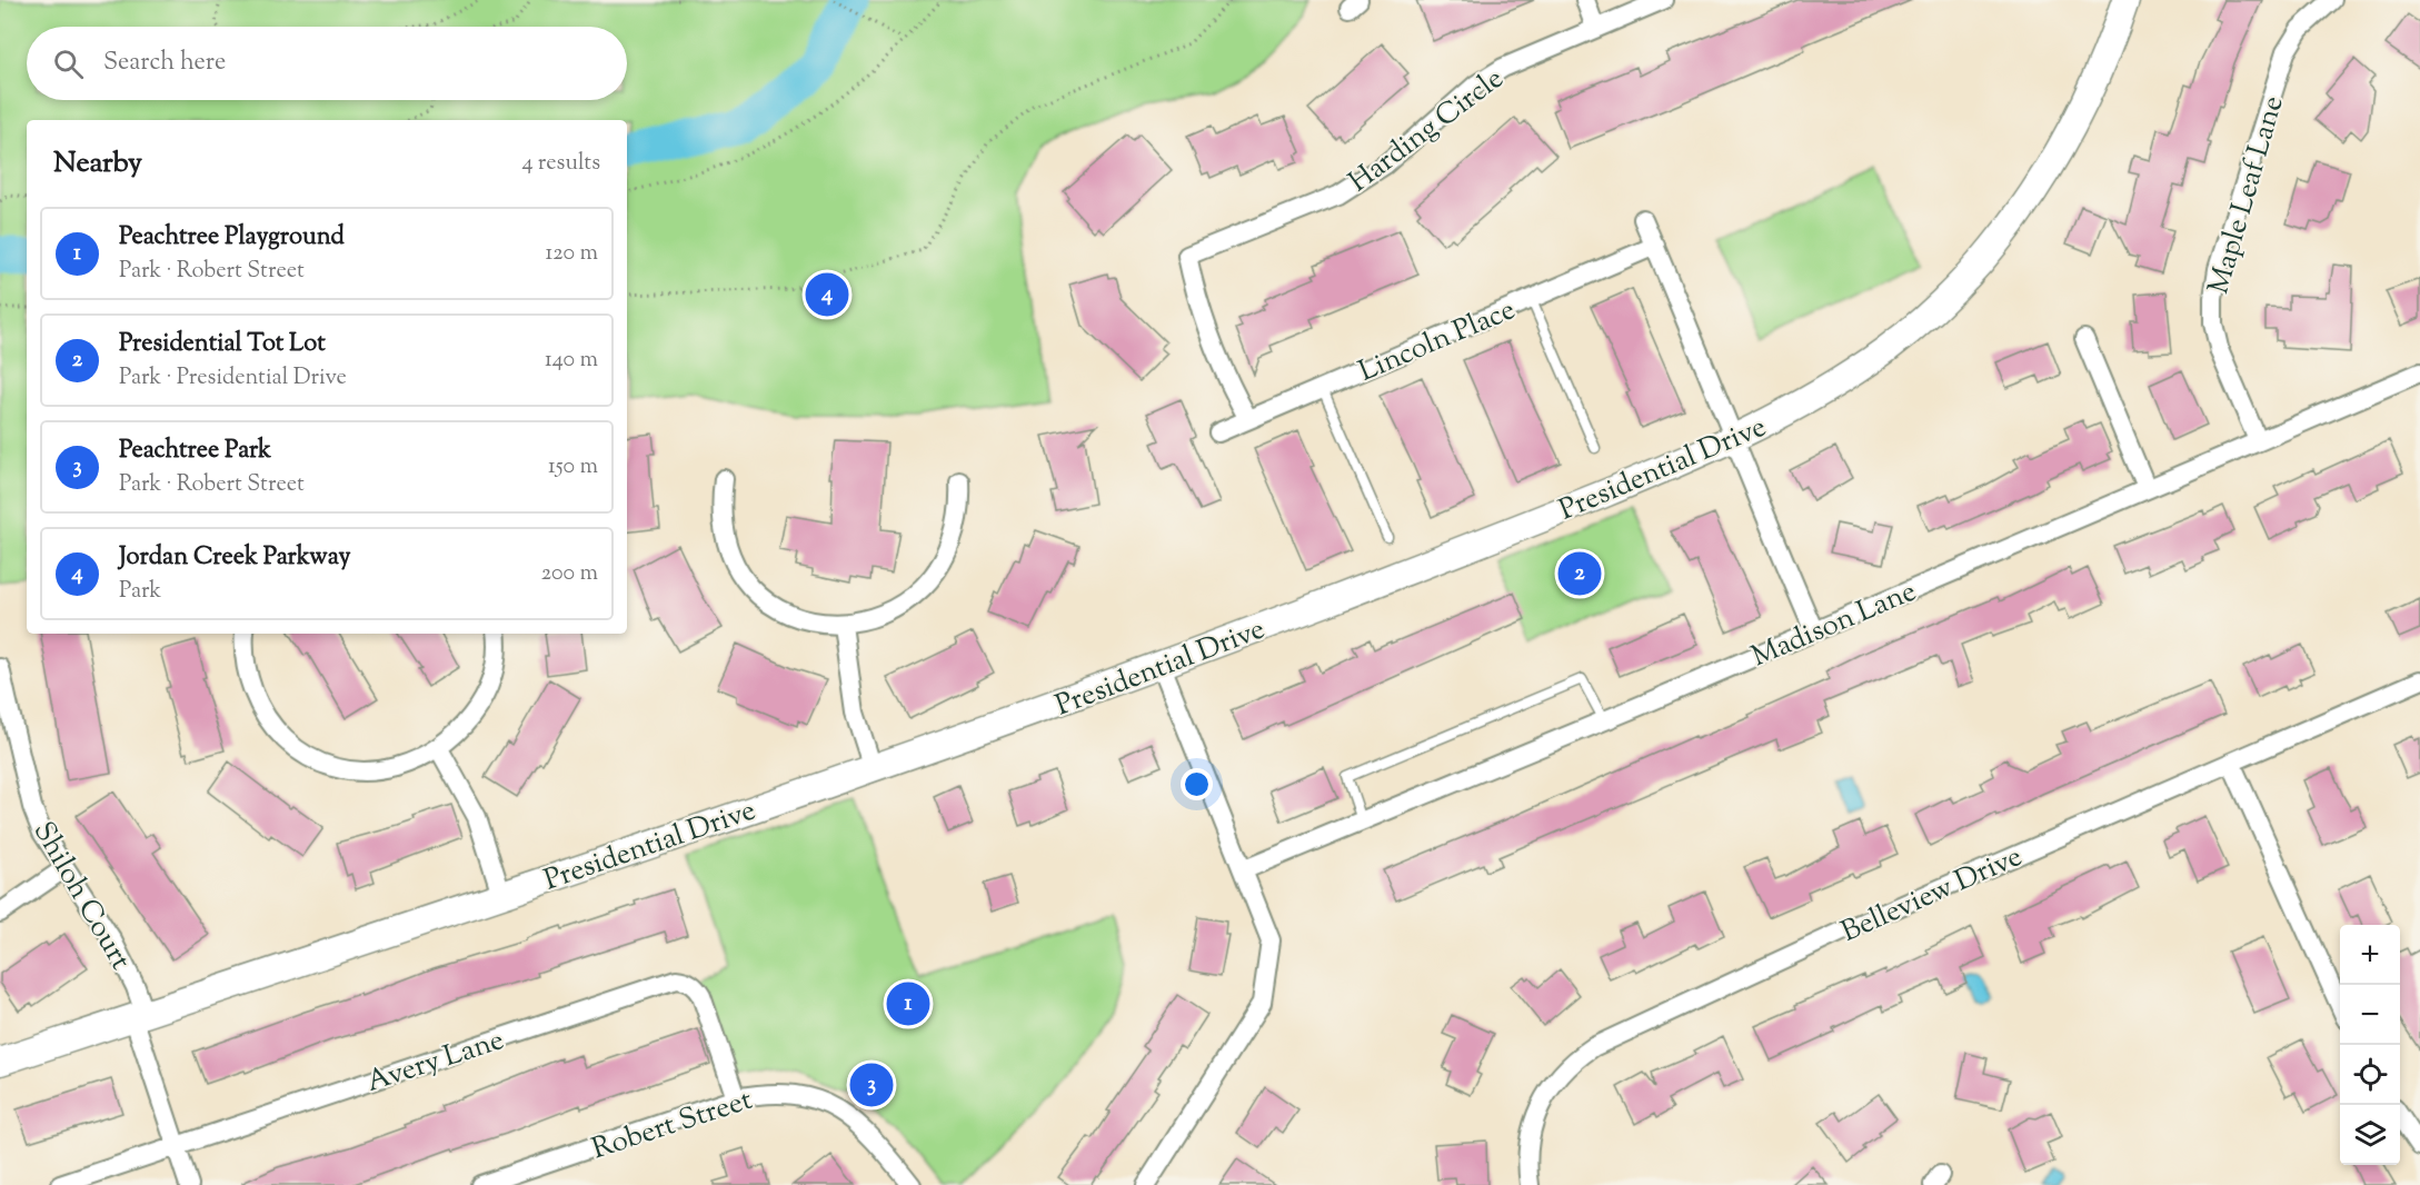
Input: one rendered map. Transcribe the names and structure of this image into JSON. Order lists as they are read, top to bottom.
{
  "streets": {
    "street": [
      "Harding Circle",
      "Maple Leaf Lane",
      "Lincoln Place",
      "Presidential Drive",
      "Madison Lane",
      "Belleview Drive",
      "Shiloh Court",
      "Avery Lane",
      "Robert Street"
    ]
  },
  "crossings": [
    ["Harding Circle", "Lincoln Place"],
    ["Maple Leaf Lane", "Madison Lane"],
    ["Presidential Drive", "Shiloh Court"],
    ["Shiloh Court", "Avery Lane"],
    ["Avery Lane", "Robert Street"]
  ],
  "page": {
    "search": "Search here",
    "heading": ["Nearby", "4 results"],
    "list": [
      {
        "mark": "1",
        "name": "Peachtree Playground",
        "note": "Park · Robert Street",
        "value": "120 m"
      },
      {
        "mark": "2",
        "name": "Presidential Tot Lot",
        "note": "Park · Presidential Drive",
        "value": "140 m"
      },
      {
        "mark": "3",
        "name": "Peachtree Park",
        "note": "Park · Robert Street",
        "value": "150 m"
      },
      {
        "mark": "4",
        "name": "Jordan Creek Parkway",
        "note": "Park",
        "value": "200 m"
      }
    ],
    "pins": [
      "4",
      "2",
      "1",
      "3"
    ],
    "map_buttons": ["+", "−"]
  }
}
